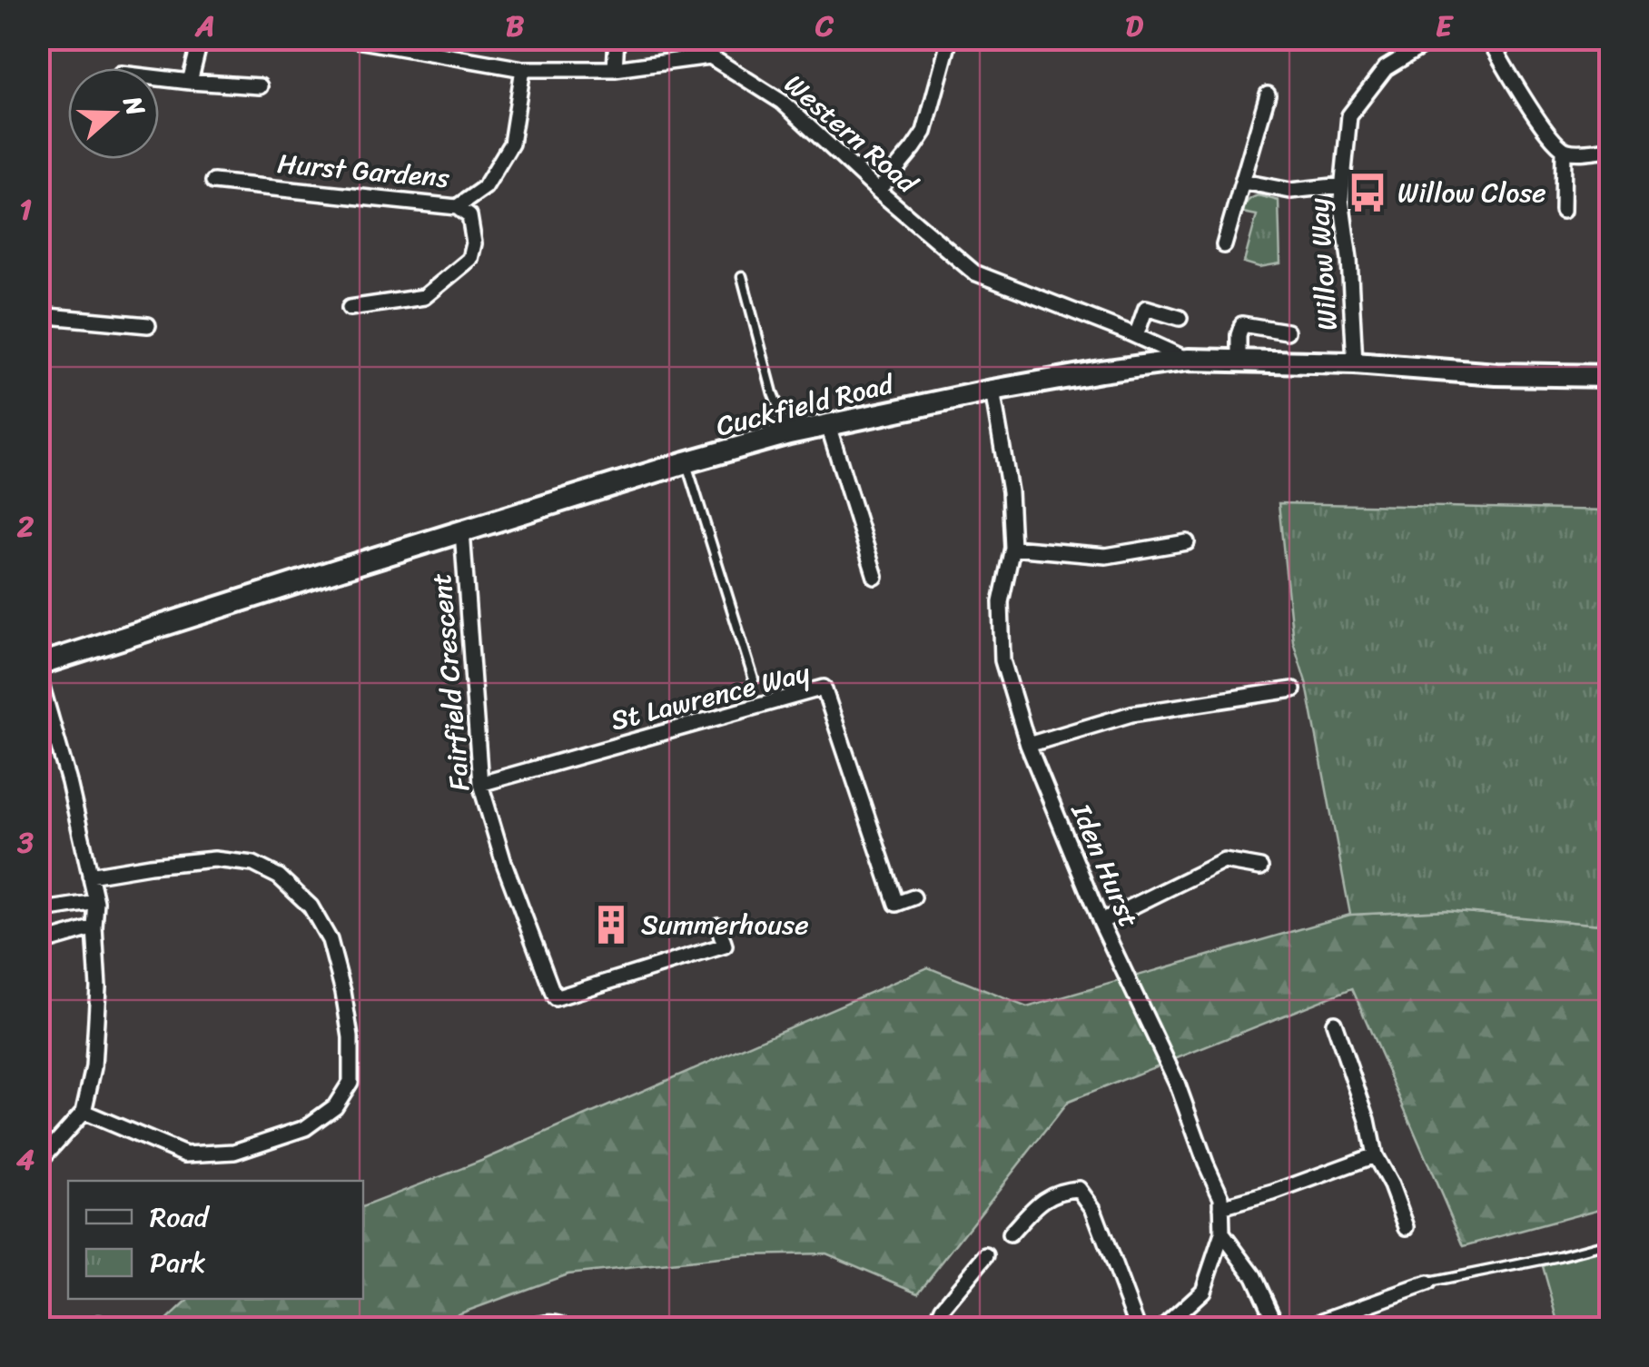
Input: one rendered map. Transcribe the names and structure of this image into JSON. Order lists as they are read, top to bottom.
{
  "streets": {
    "street": [
      "Western Road",
      "Hurst Gardens",
      "Willow Way",
      "Cuckfield Road",
      "Fairfield Crescent",
      "St Lawrence Way",
      "Iden Hurst"
    ]
  },
  "crossings": [
    ["Western Road", "Hurst Gardens"],
    ["Western Road", "Cuckfield Road"],
    ["Willow Way", "Cuckfield Road"],
    ["Cuckfield Road", "Fairfield Crescent"],
    ["Cuckfield Road", "Iden Hurst"],
    ["Fairfield Crescent", "St Lawrence Way"]
  ],
  "places": {
    "bus stop": ["Willow Close"],
    "building": ["Summerhouse"]
  },
  "legend": ["Road", "Park"],
  "north": "right",
  "grid": {
    "columns": [
      "A",
      "B",
      "C",
      "D",
      "E"
    ],
    "rows": [
      "1",
      "2",
      "3",
      "4"
    ]
  }
}
